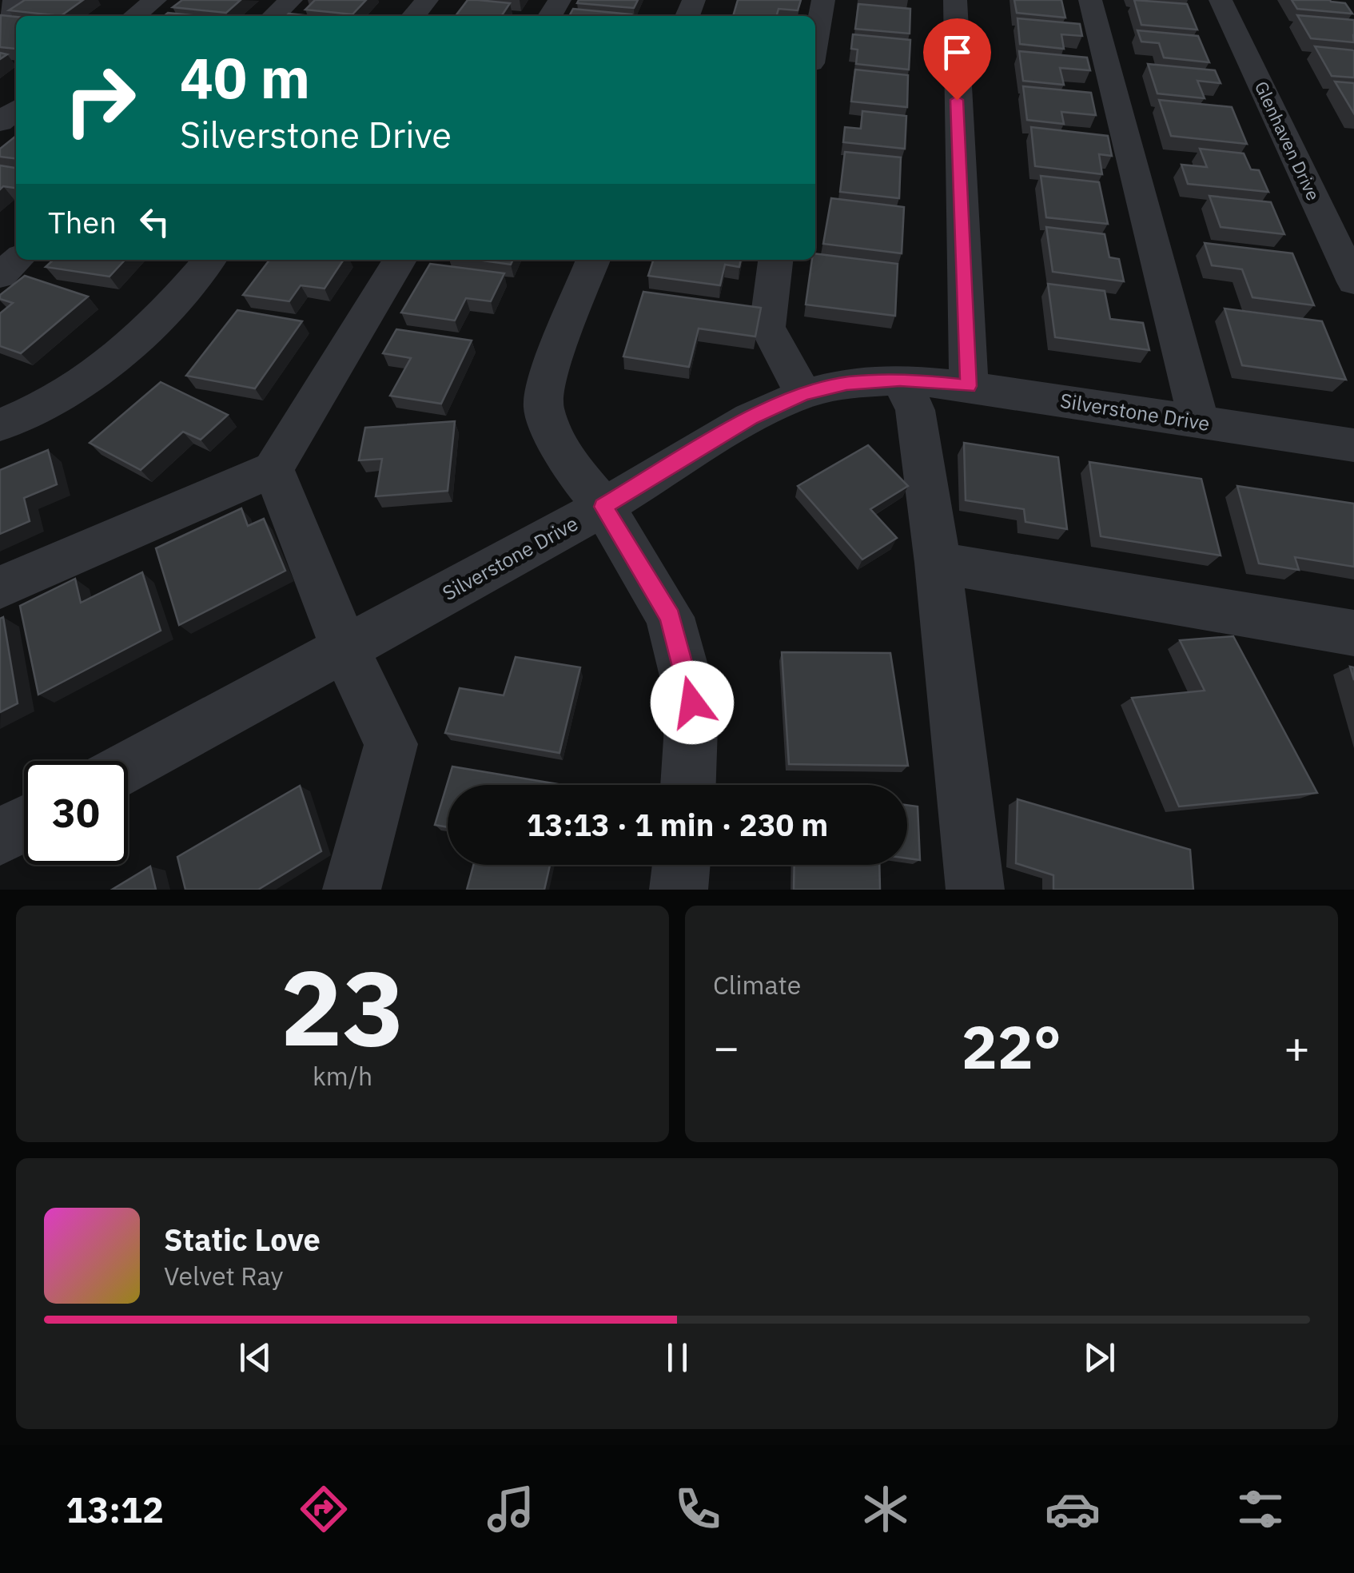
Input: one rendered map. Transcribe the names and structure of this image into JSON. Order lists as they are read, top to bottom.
{
  "streets": {
    "street": ["Glenhaven Drive", "Silverstone Drive"]
  },
  "page": {
    "turn": ["40 m", "Silverstone Drive"],
    "then": "Then",
    "limit": "30",
    "trip": "13:13 · 1 min · 230 m",
    "tile": [
      ["23", "km/h"],
      "Climate"
    ],
    "heat": ["−", "22°", "+"],
    "song": ["Static Love", "Velvet Ray"],
    "tabs": "13:12"
  }
}
